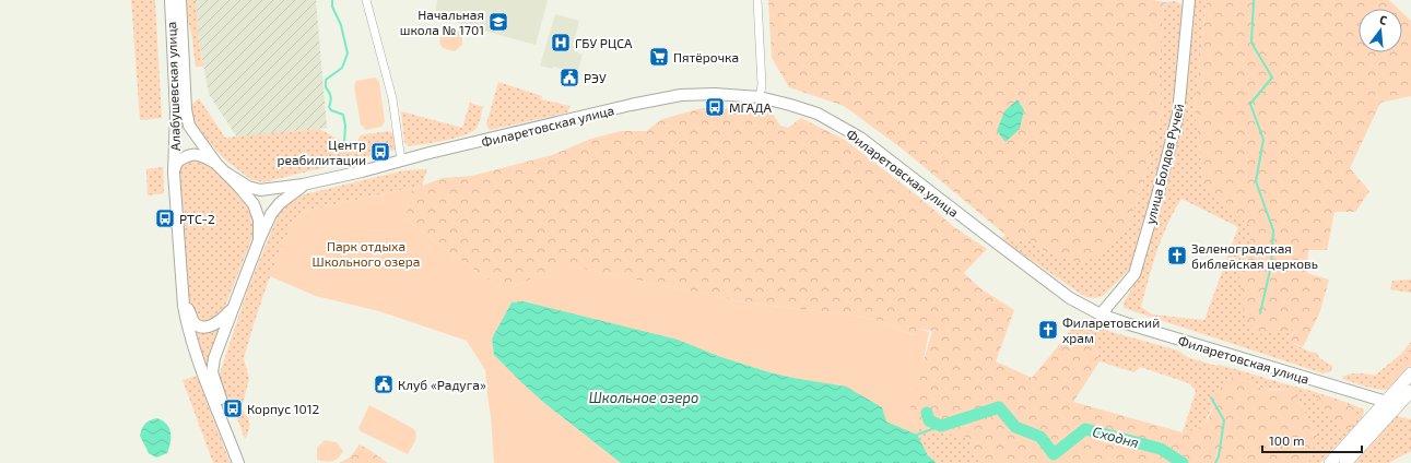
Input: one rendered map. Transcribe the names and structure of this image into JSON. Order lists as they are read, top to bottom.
{
  "streets": {
    "street": ["Алабушевская улица", "Филаретовская улица", "улица Болдов Ручей"]
  },
  "crossings": [
    ["Алабушевская улица", "Филаретовская улица"],
    ["Филаретовская улица", "улица Болдов Ручей"]
  ],
  "water": ["Школьное озеро", "Сходня"],
  "parks": ["Парк отдыха Школьного озера"],
  "places": {
    "school or university": ["Начальная школа № 1701"],
    "hospital": ["ГБУ РЦСА"],
    "supermarket": ["Пятёрочка"],
    "public building": ["РЭУ", "Клуб «Радуга»"],
    "bus stop": [
      "МГАДА",
      "Центр реабилитации",
      "РТС-2",
      "Корпус 1012"
    ],
    "church": ["Зеленоградская библейская церковь", "Филаретовский храм"]
  },
  "scale_bar": "100 m",
  "north": "top"
}
